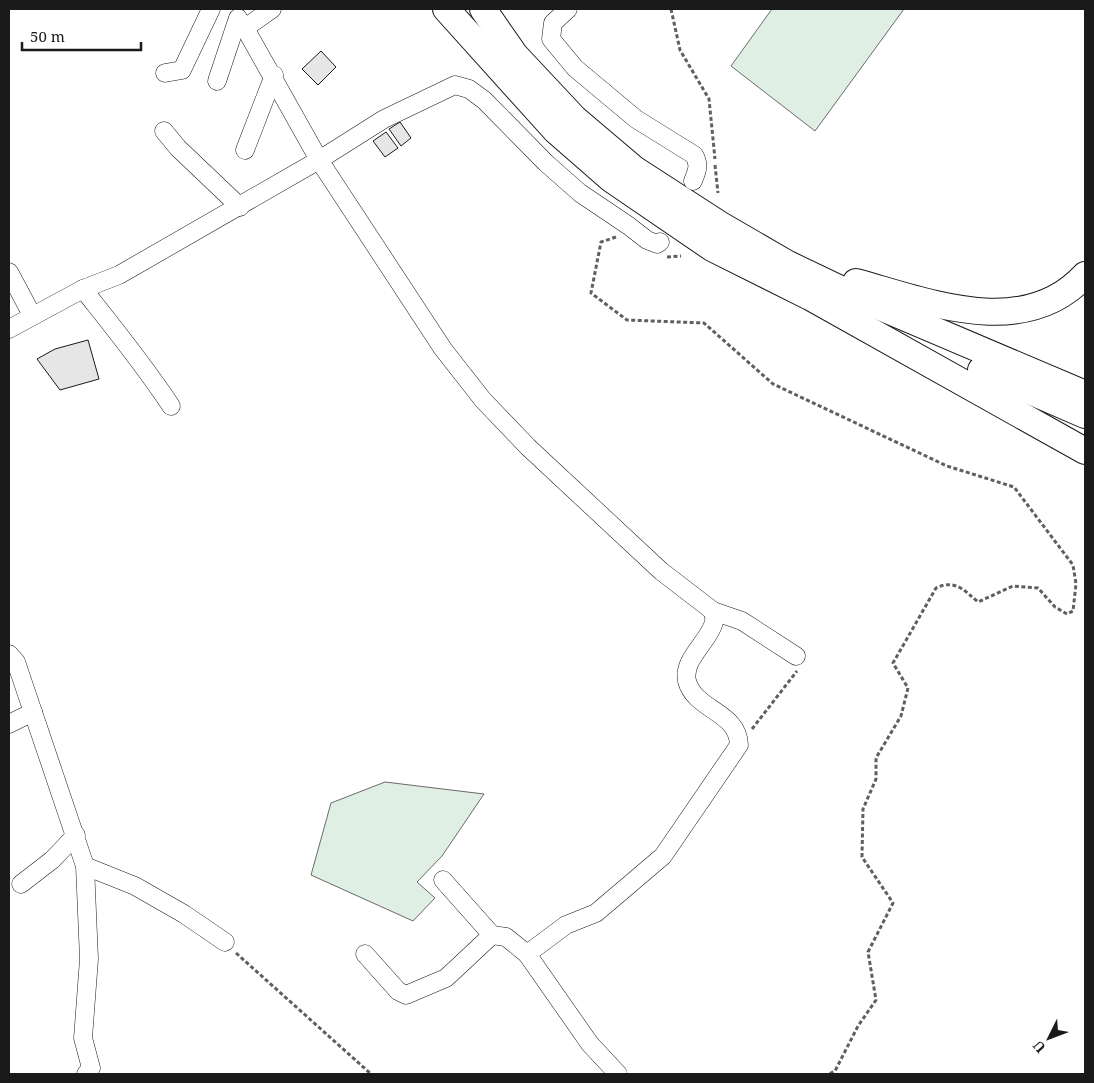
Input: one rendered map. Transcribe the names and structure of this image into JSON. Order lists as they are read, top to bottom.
{
  "scale_bar": "50 m",
  "north": "bottom left"
}
